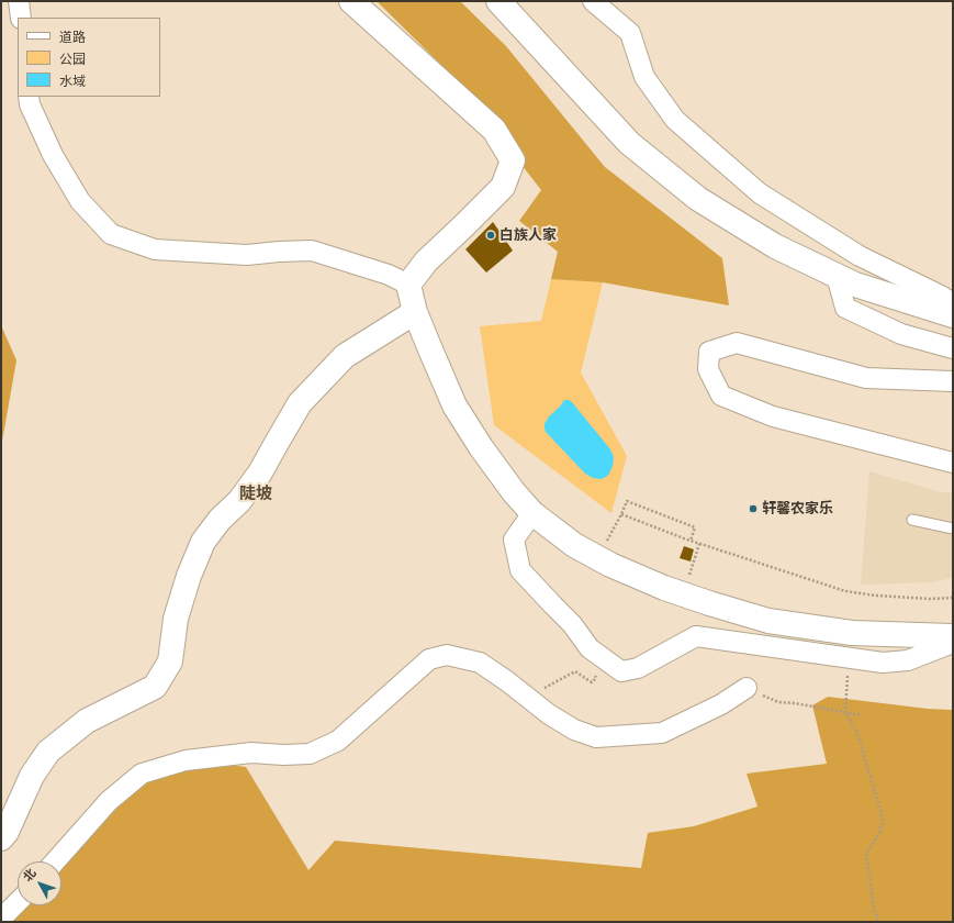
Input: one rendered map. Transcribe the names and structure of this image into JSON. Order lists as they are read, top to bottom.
{
  "districts": ["陡坡"],
  "places": ["白族人家", "轩馨农家乐"],
  "legend": ["道路", "公园", "水域"],
  "north": "top left"
}
